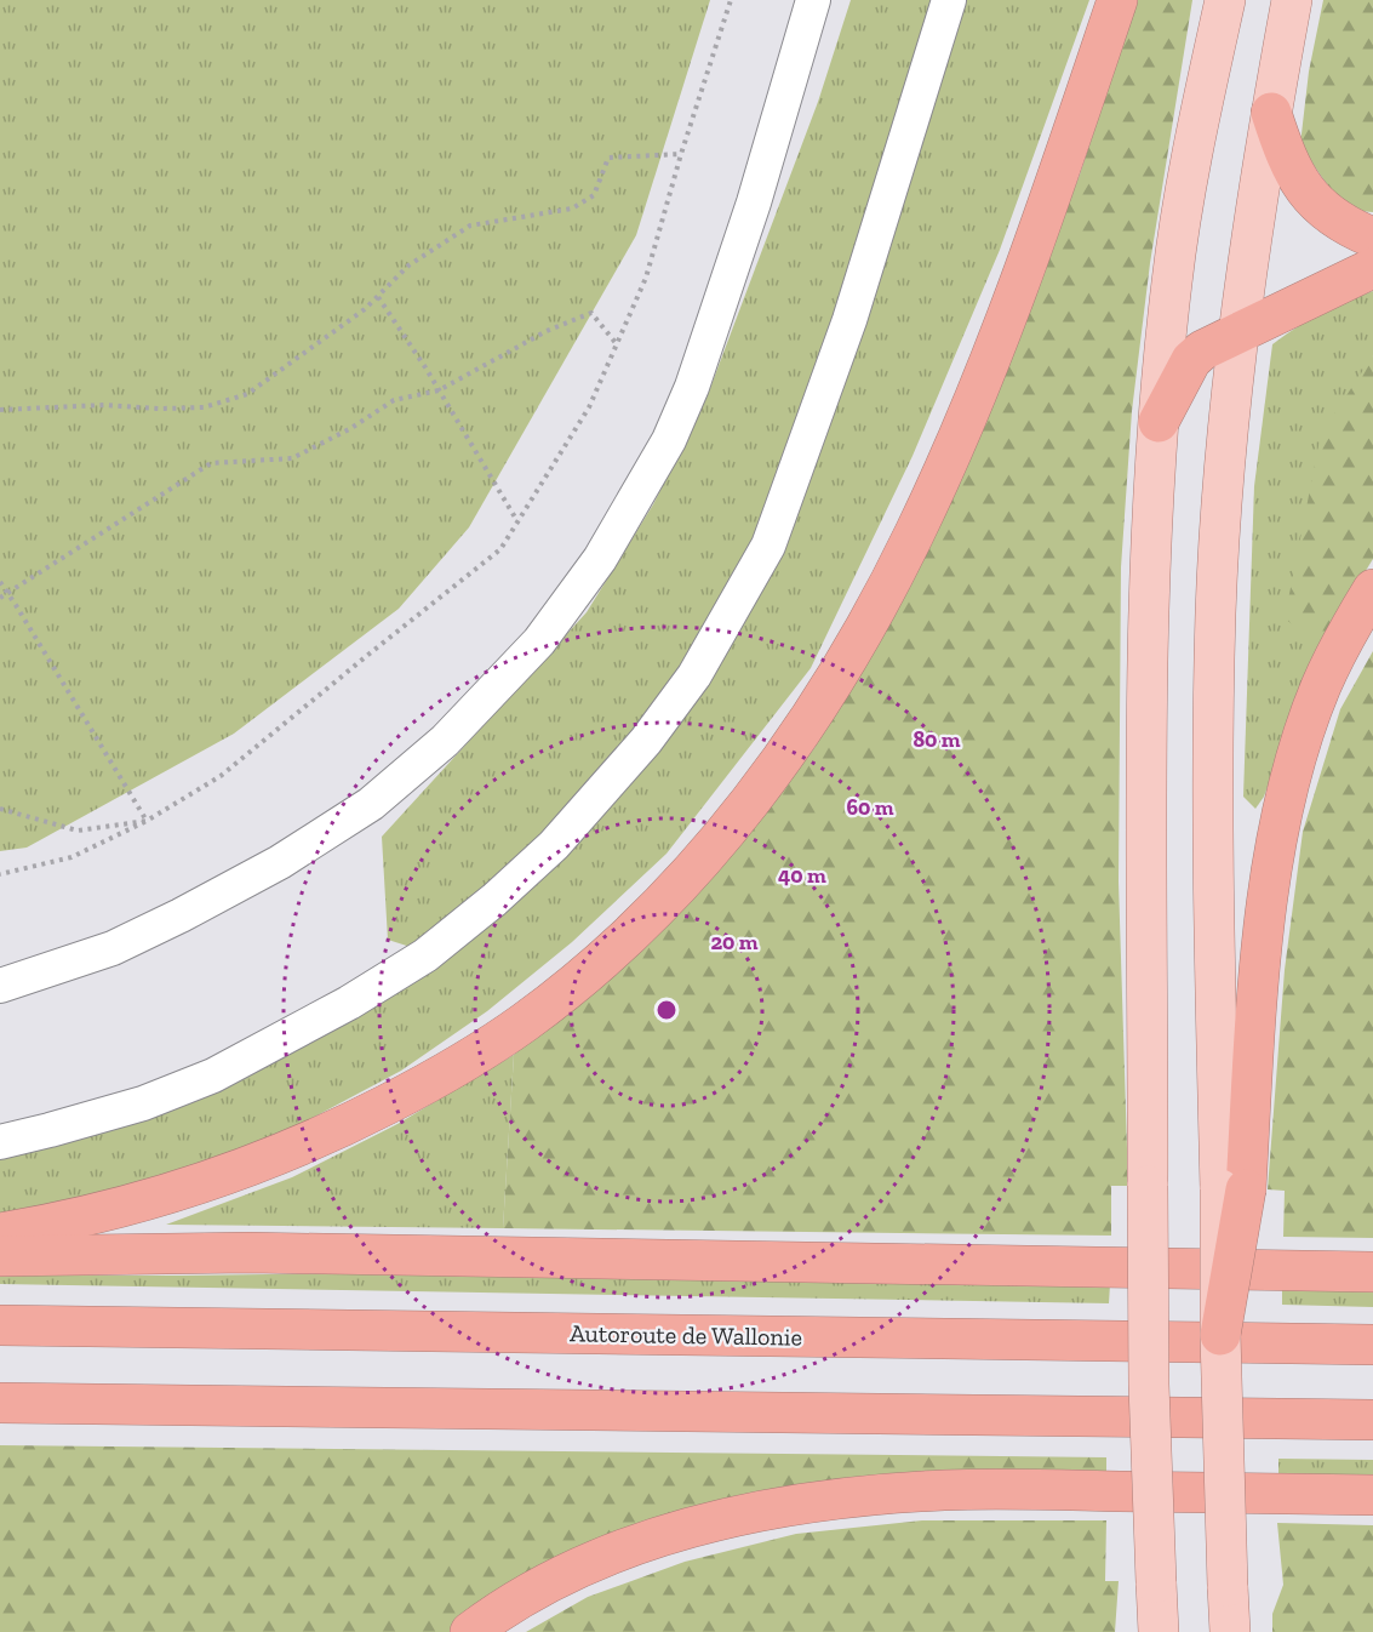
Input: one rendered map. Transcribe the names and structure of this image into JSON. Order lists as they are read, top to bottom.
{
  "streets": {
    "highway": ["Autoroute de Wallonie"]
  },
  "rings": [
    "80 m",
    "60 m",
    "40 m",
    "20 m"
  ]
}
